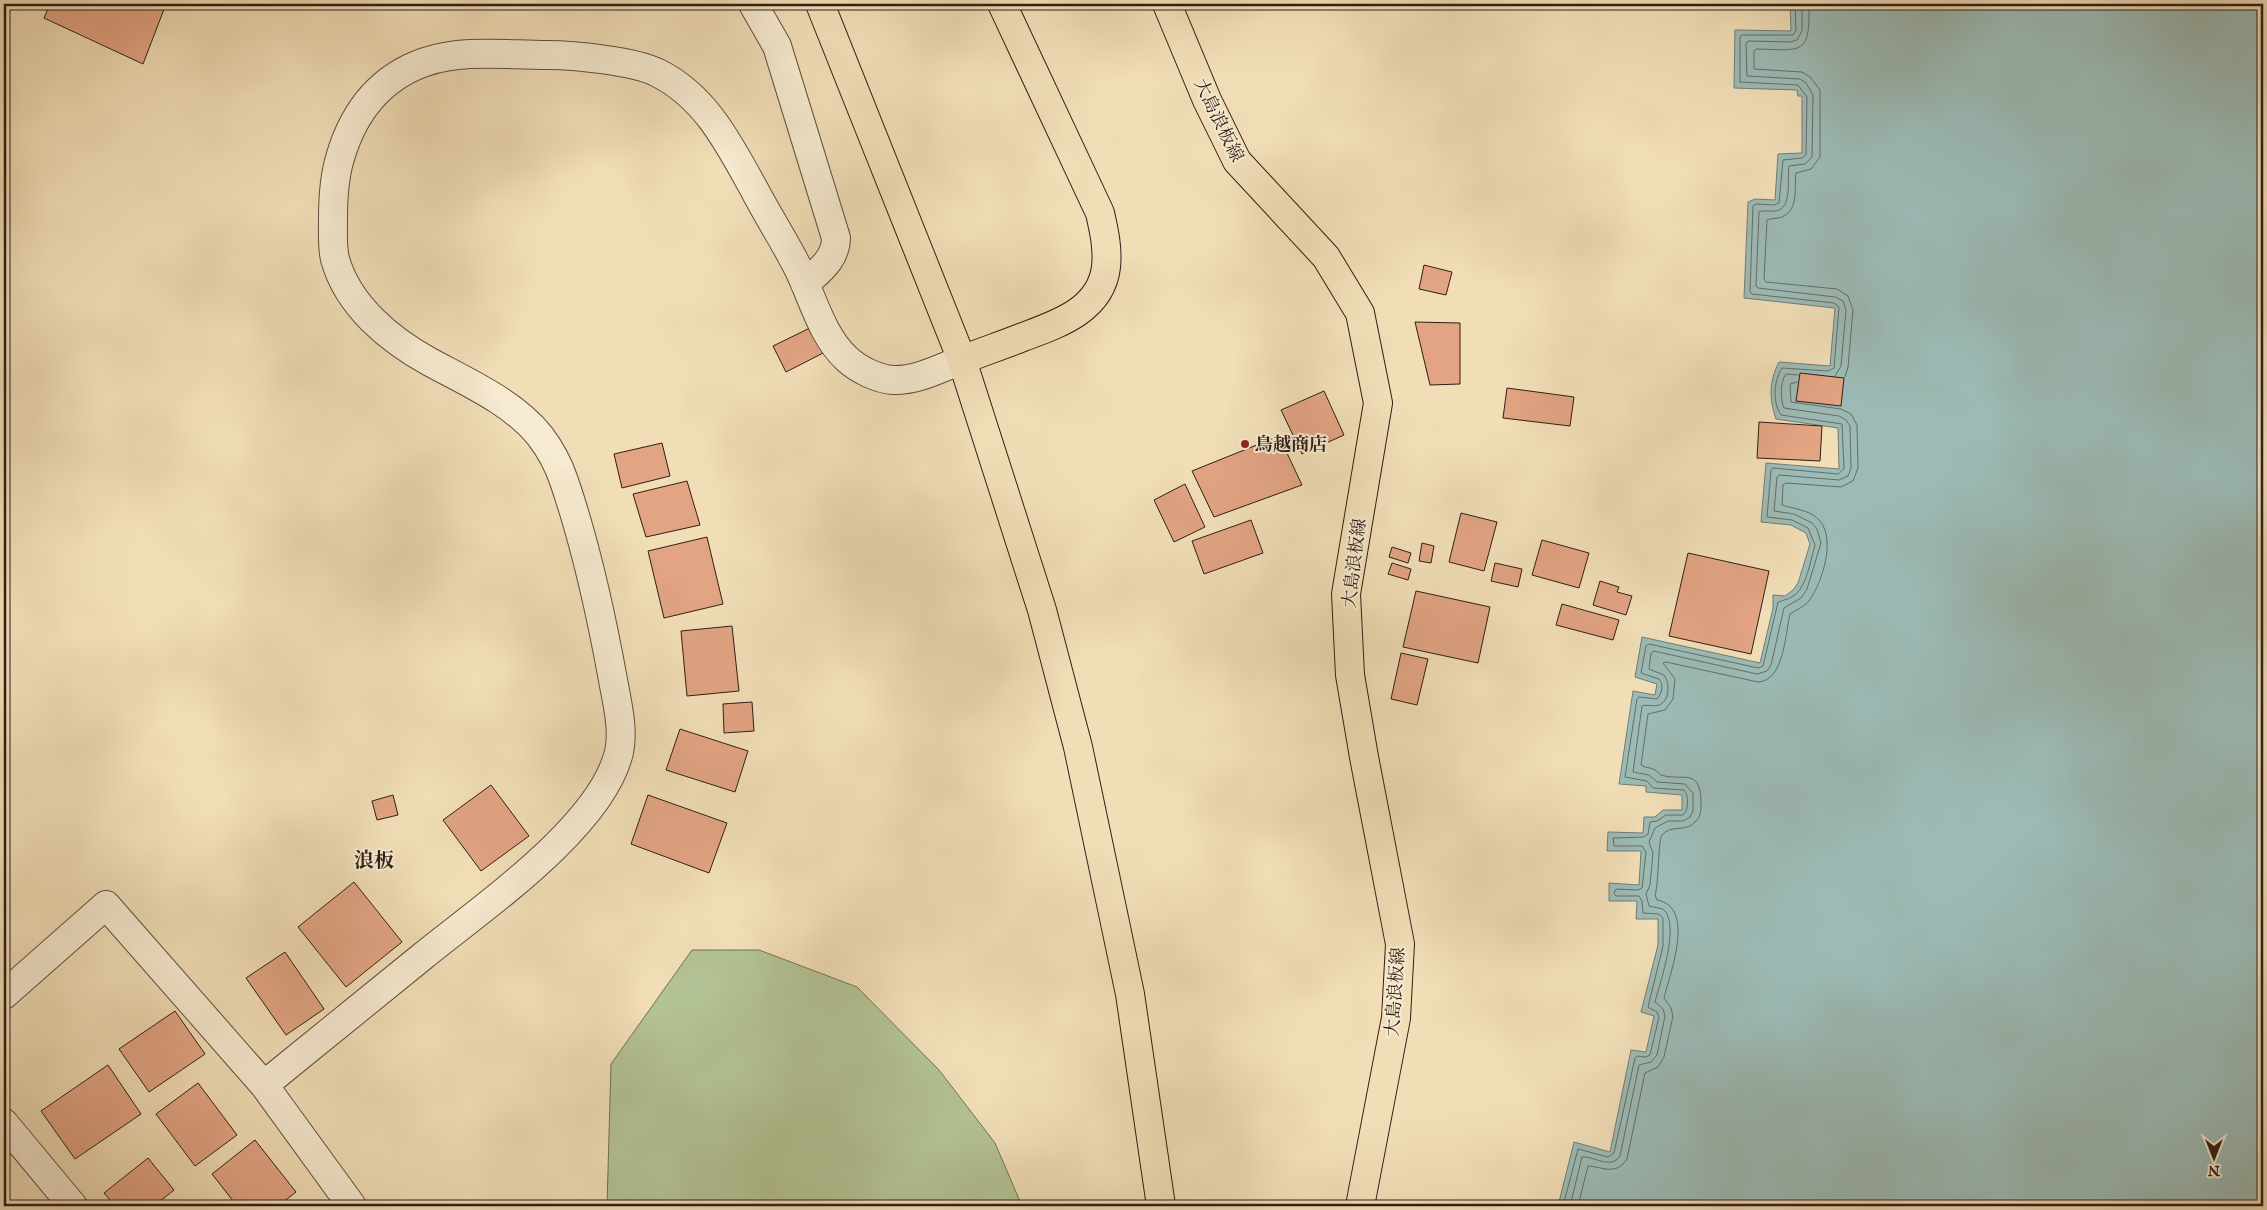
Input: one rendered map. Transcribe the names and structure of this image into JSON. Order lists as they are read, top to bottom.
{
  "streets": {
    "main road": ["大島浪板線"]
  },
  "districts": ["浪板"],
  "places": ["鳥越商店"],
  "north": "bottom"
}
